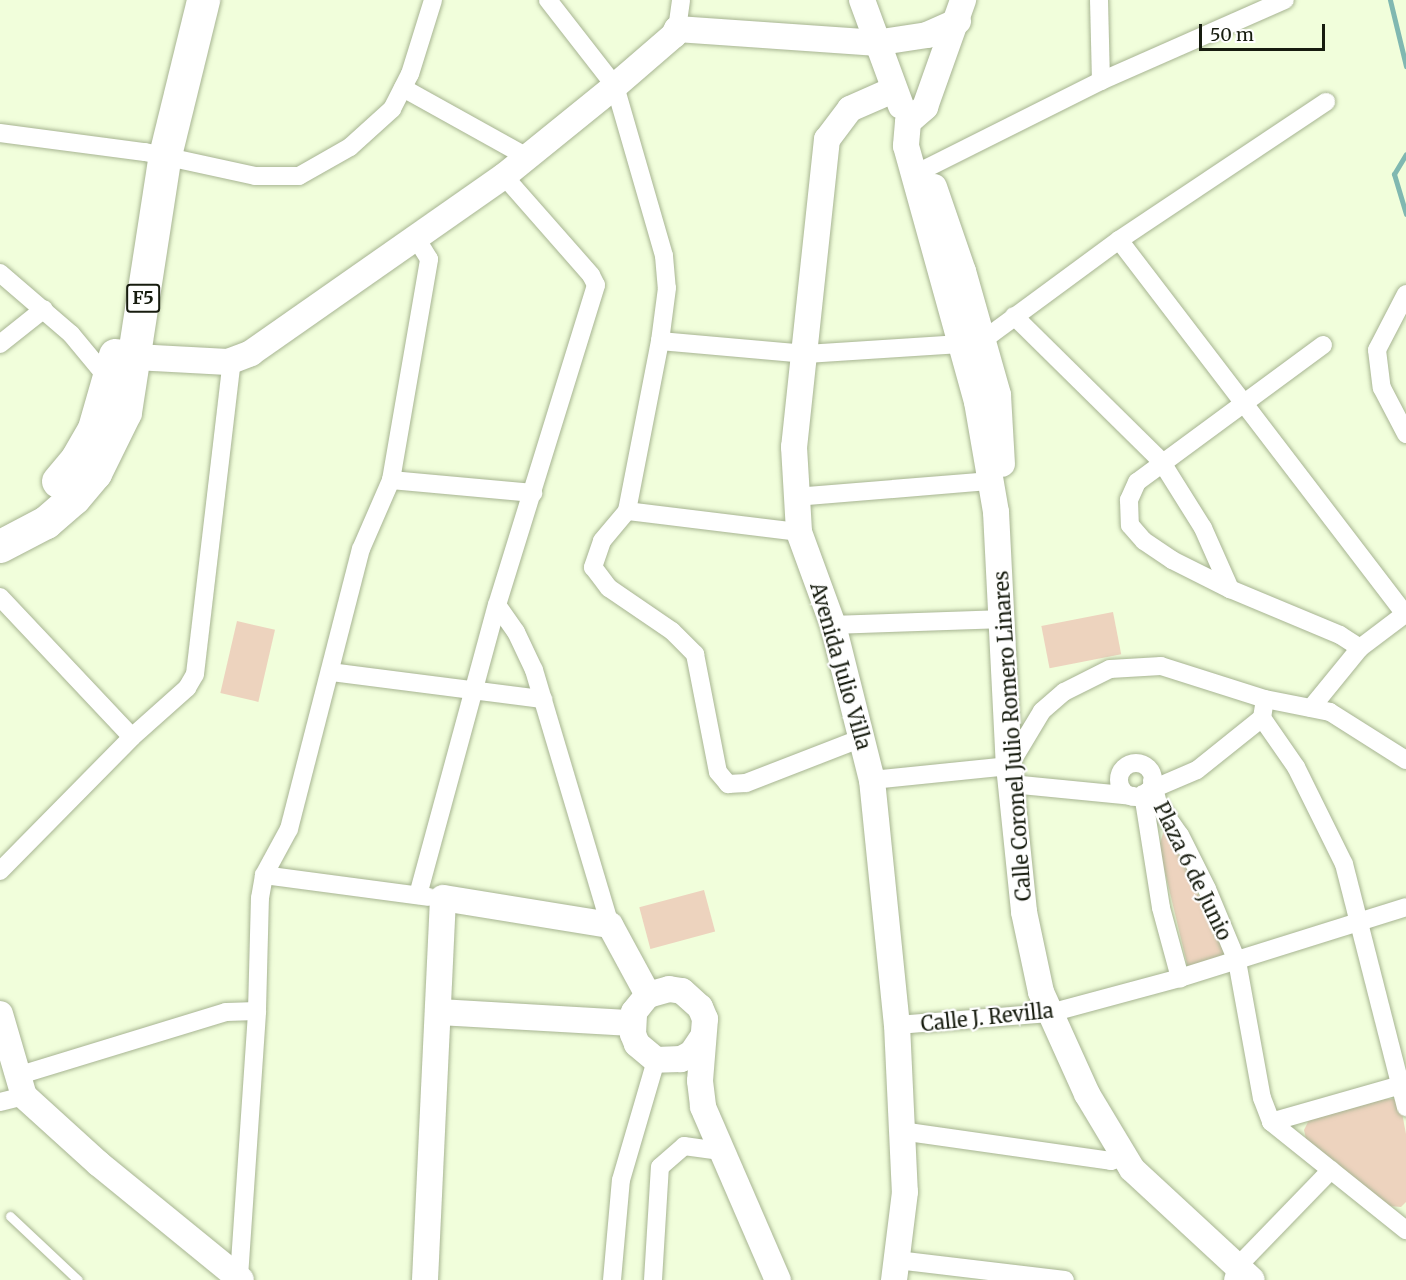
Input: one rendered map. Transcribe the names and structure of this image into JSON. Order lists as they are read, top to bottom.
{
  "streets": {
    "highway": ["F5"],
    "street": [
      "Avenida Julio Villa",
      "Calle Coronel Julio Romero Linares",
      "Plaza 6 de Junio",
      "Calle J. Revilla"
    ]
  },
  "crossings": [
    ["Avenida Julio Villa", "Calle J. Revilla"],
    ["Calle Coronel Julio Romero Linares", "Calle J. Revilla"],
    ["Plaza 6 de Junio", "Calle J. Revilla"]
  ],
  "scale_bar": "50 m"
}
